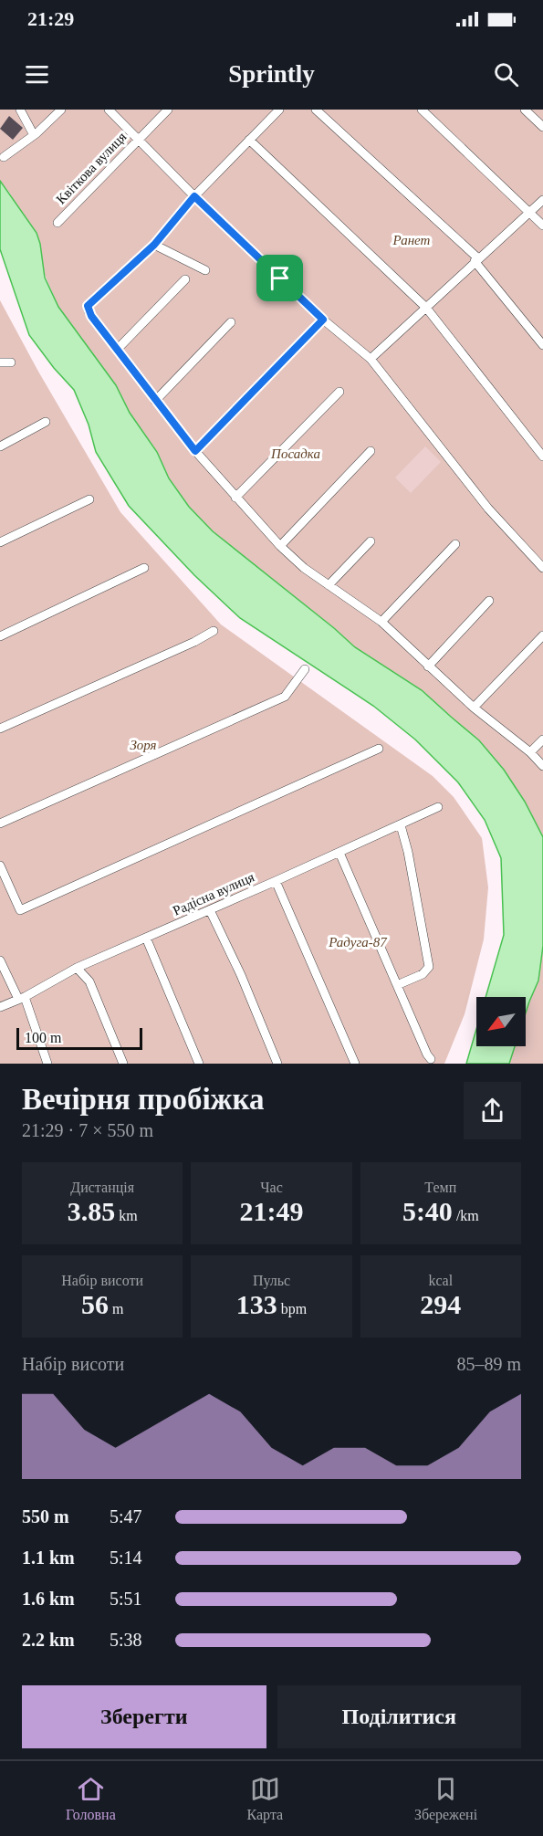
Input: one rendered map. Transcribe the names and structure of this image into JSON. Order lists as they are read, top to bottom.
{
  "streets": {
    "street": ["Квіткова вулиця", "Радісна вулиця"]
  },
  "parks": [
    "Ранет",
    "Посадка",
    "Зоря",
    "Радуга-87"
  ],
  "scale_bar": "100 m",
  "north": "bottom left",
  "page": {
    "status": "21:29",
    "header": "Sprintly",
    "scale": "100 m",
    "heading": ["Вечірня пробіжка", "21:29 · 7 × 550 m"],
    "stats": [
      ["Дистанція", "3.85 km"],
      ["Час", "21:49"],
      ["Темп", "5:40 /km"],
      ["Набір висоти", "56 m"],
      ["Пульс", "133 bpm"],
      ["kcal", "294"]
    ],
    "chart": ["Набір висоти", "85–89 m"],
    "list": [
      {
        "name": "550 m",
        "note": "5:47"
      },
      {
        "name": "1.1 km",
        "note": "5:14"
      },
      {
        "name": "1.6 km",
        "note": "5:51"
      },
      {
        "name": "2.2 km",
        "note": "5:38"
      }
    ],
    "buttons": ["Зберегти", "Поділитися"],
    "tabs": ["Головна", "Карта", "Збережені"]
  }
}
